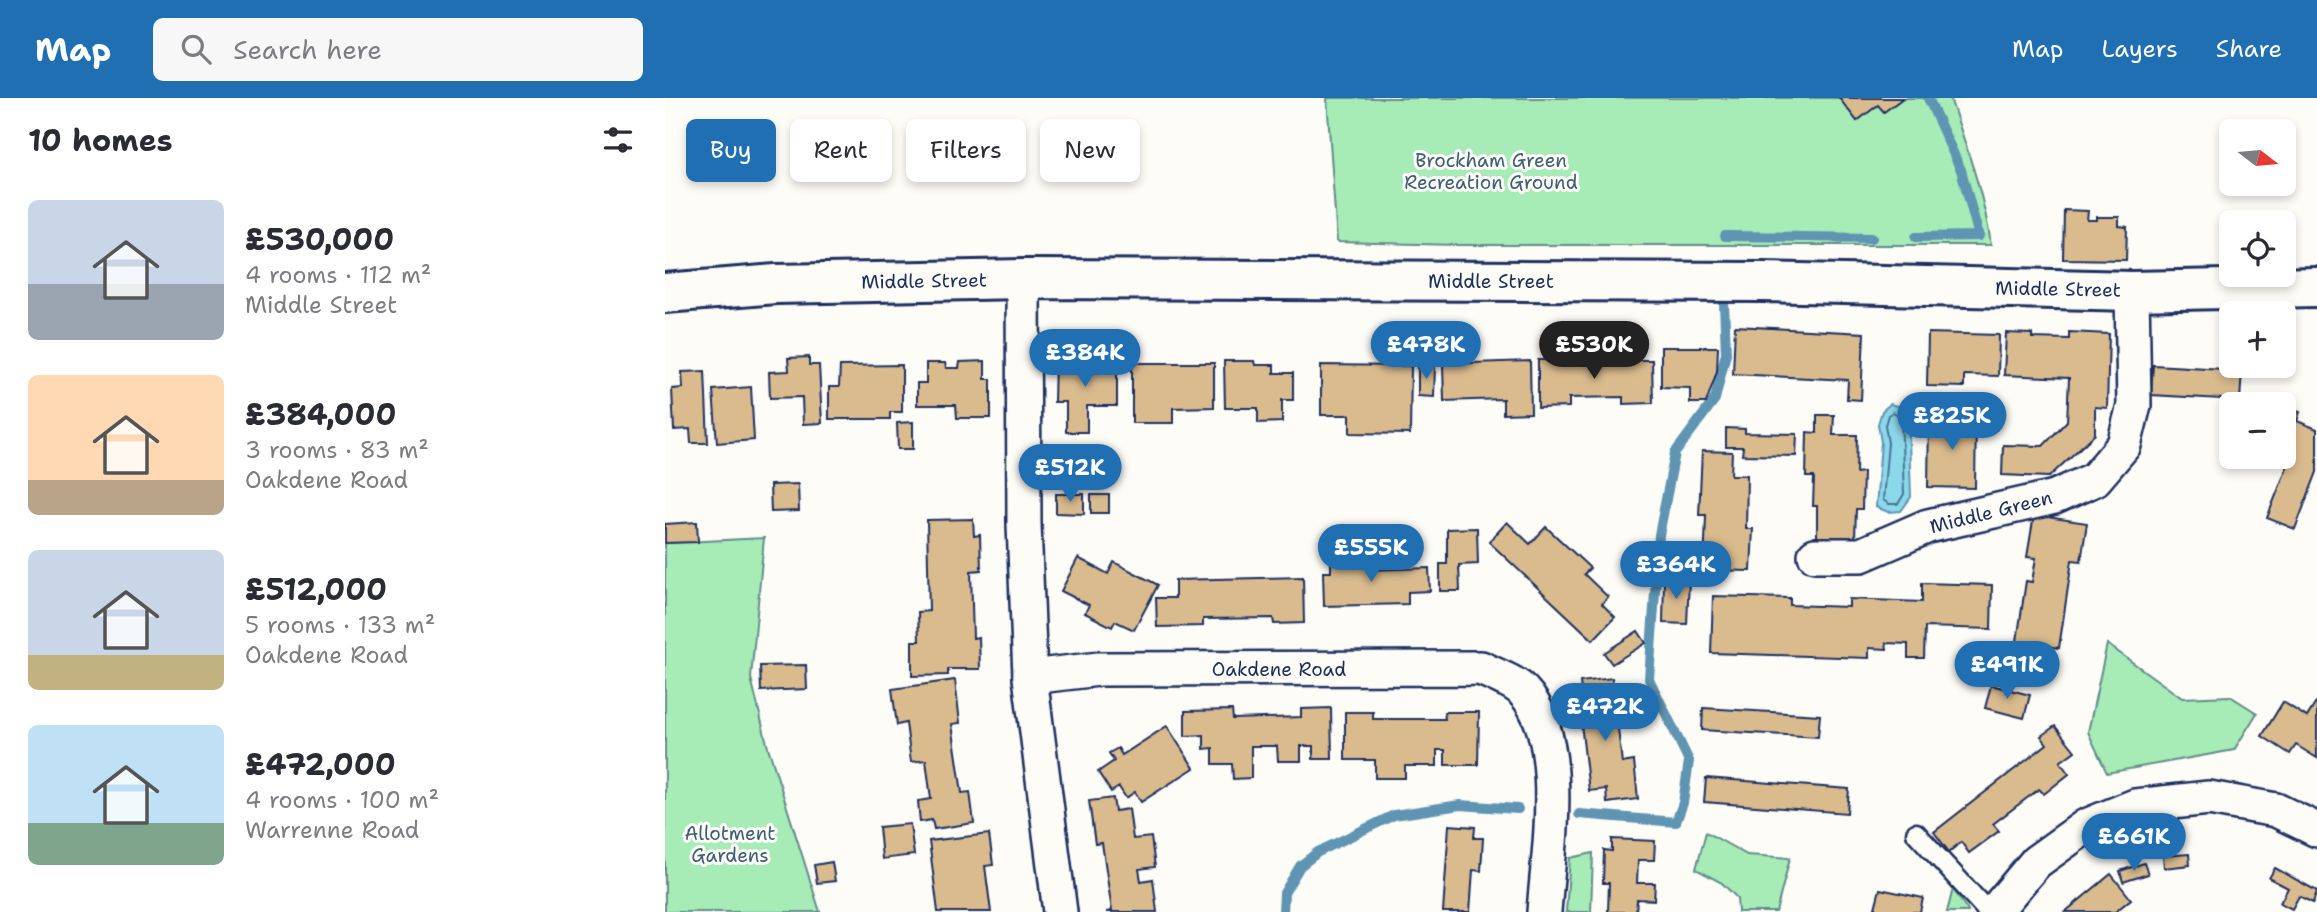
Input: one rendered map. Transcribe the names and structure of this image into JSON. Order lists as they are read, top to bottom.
{
  "streets": {
    "street": ["Middle Street", "Middle Green", "Oakdene Road"]
  },
  "crossings": [
    ["Middle Street", "Middle Green"]
  ],
  "parks": ["Brockham Green Recreation Ground", "Allotment Gardens"],
  "north": "right",
  "page": {
    "header": "Map",
    "search": "Search here",
    "nav": ["Map", "Layers", "Share"],
    "heading": "10 homes",
    "map_buttons": ["+", "−"],
    "chip": [
      "Buy",
      "Rent",
      "Filters",
      "New"
    ],
    "list": [
      {
        "name": "£530,000",
        "note": "4 rooms · 112 m² · Middle Street"
      },
      {
        "name": "£384,000",
        "note": "3 rooms · 83 m² · Oakdene Road"
      },
      {
        "name": "£512,000",
        "note": "5 rooms · 133 m² · Oakdene Road"
      },
      {
        "name": "£472,000",
        "note": "4 rooms · 100 m² · Warrenne Road"
      }
    ],
    "price": [
      "£478K",
      "£530K",
      "£384K",
      "£825K",
      "£512K",
      "£555K",
      "£364K",
      "£491K",
      "£472K",
      "£661K"
    ]
  }
}
